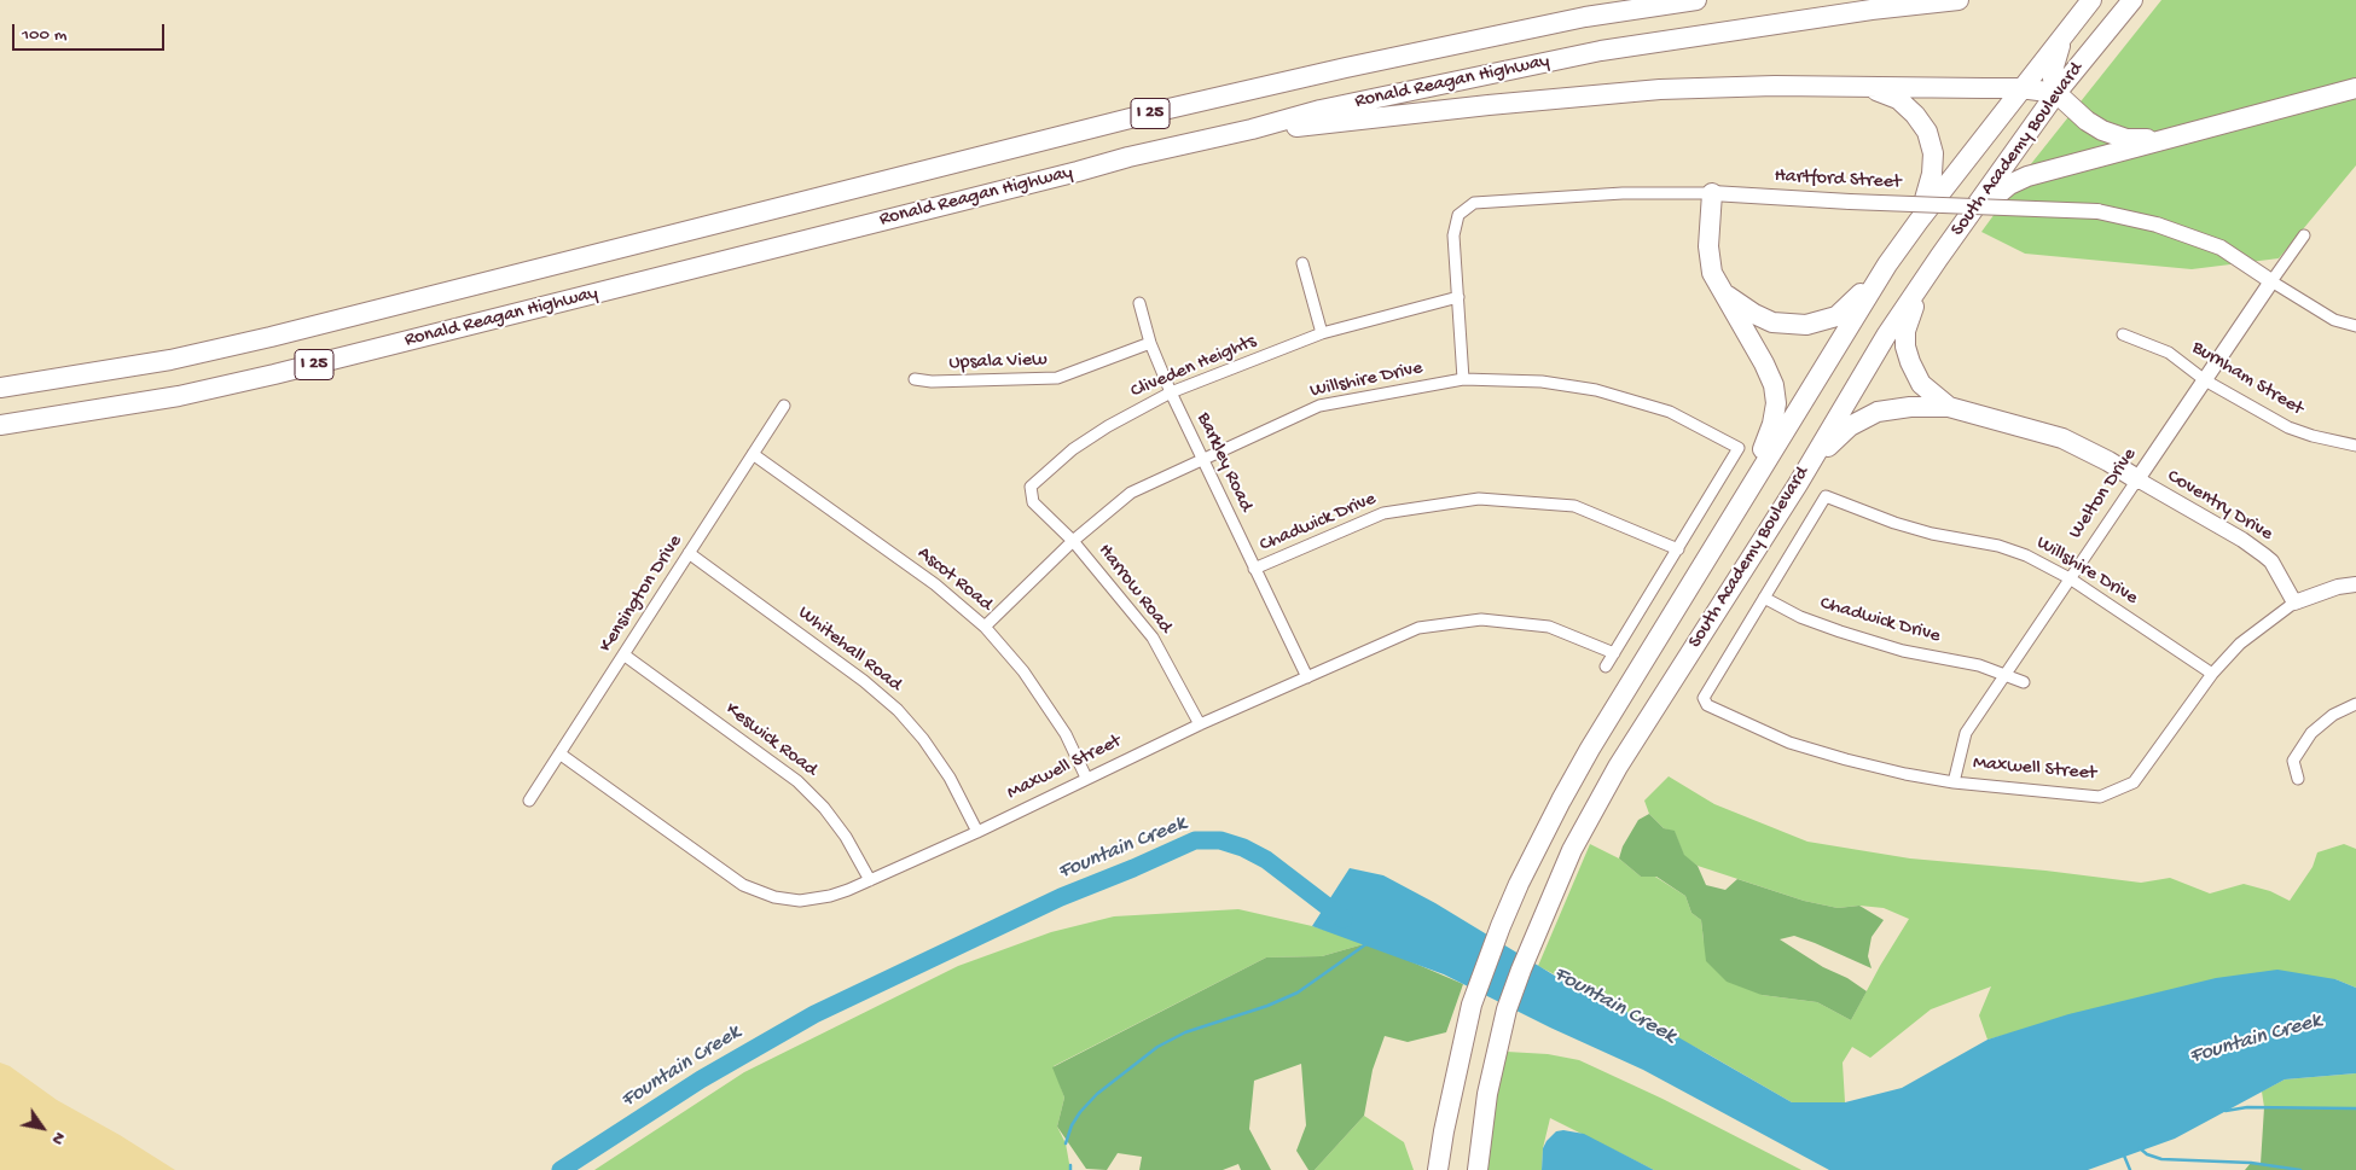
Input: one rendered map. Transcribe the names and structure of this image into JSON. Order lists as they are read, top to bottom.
{
  "streets": {
    "highway": ["Ronald Reagan Highway", "I 25", "South Academy Boulevard"],
    "street": [
      "Hartford Street",
      "Upsala View",
      "Cliveden Heights",
      "Burnham Street",
      "Willshire Drive",
      "Barkley Road",
      "Welton Drive",
      "Coventry Drive",
      "Chadwick Drive",
      "Ascot Road",
      "Harrow Road",
      "Kensington Drive",
      "Whitehall Road",
      "Keswick Road",
      "Maxwell Street"
    ]
  },
  "crossings": [
    ["Hartford Street", "Cliveden Heights"],
    ["Hartford Street", "Willshire Drive"],
    ["Hartford Street", "Welton Drive"],
    ["Upsala View", "Barkley Road"],
    ["Cliveden Heights", "Willshire Drive"],
    ["Cliveden Heights", "Barkley Road"],
    ["Cliveden Heights", "Harrow Road"],
    ["Burnham Street", "Welton Drive"],
    ["Willshire Drive", "Barkley Road"],
    ["Willshire Drive", "Welton Drive"],
    ["Willshire Drive", "Chadwick Drive"],
    ["Willshire Drive", "Ascot Road"],
    ["Willshire Drive", "Harrow Road"],
    ["Willshire Drive", "Maxwell Street"],
    ["Barkley Road", "Chadwick Drive"],
    ["Barkley Road", "Maxwell Street"],
    ["Welton Drive", "Coventry Drive"],
    ["Welton Drive", "Chadwick Drive"],
    ["Welton Drive", "Maxwell Street"],
    ["Coventry Drive", "Maxwell Street"],
    ["Chadwick Drive", "Maxwell Street"],
    ["Ascot Road", "Kensington Drive"],
    ["Ascot Road", "Maxwell Street"],
    ["Harrow Road", "Maxwell Street"],
    ["Kensington Drive", "Whitehall Road"],
    ["Kensington Drive", "Keswick Road"],
    ["Kensington Drive", "Maxwell Street"],
    ["Whitehall Road", "Maxwell Street"],
    ["Keswick Road", "Maxwell Street"]
  ],
  "water": ["Fountain Creek"],
  "scale_bar": "100 m",
  "north": "bottom right"
}
